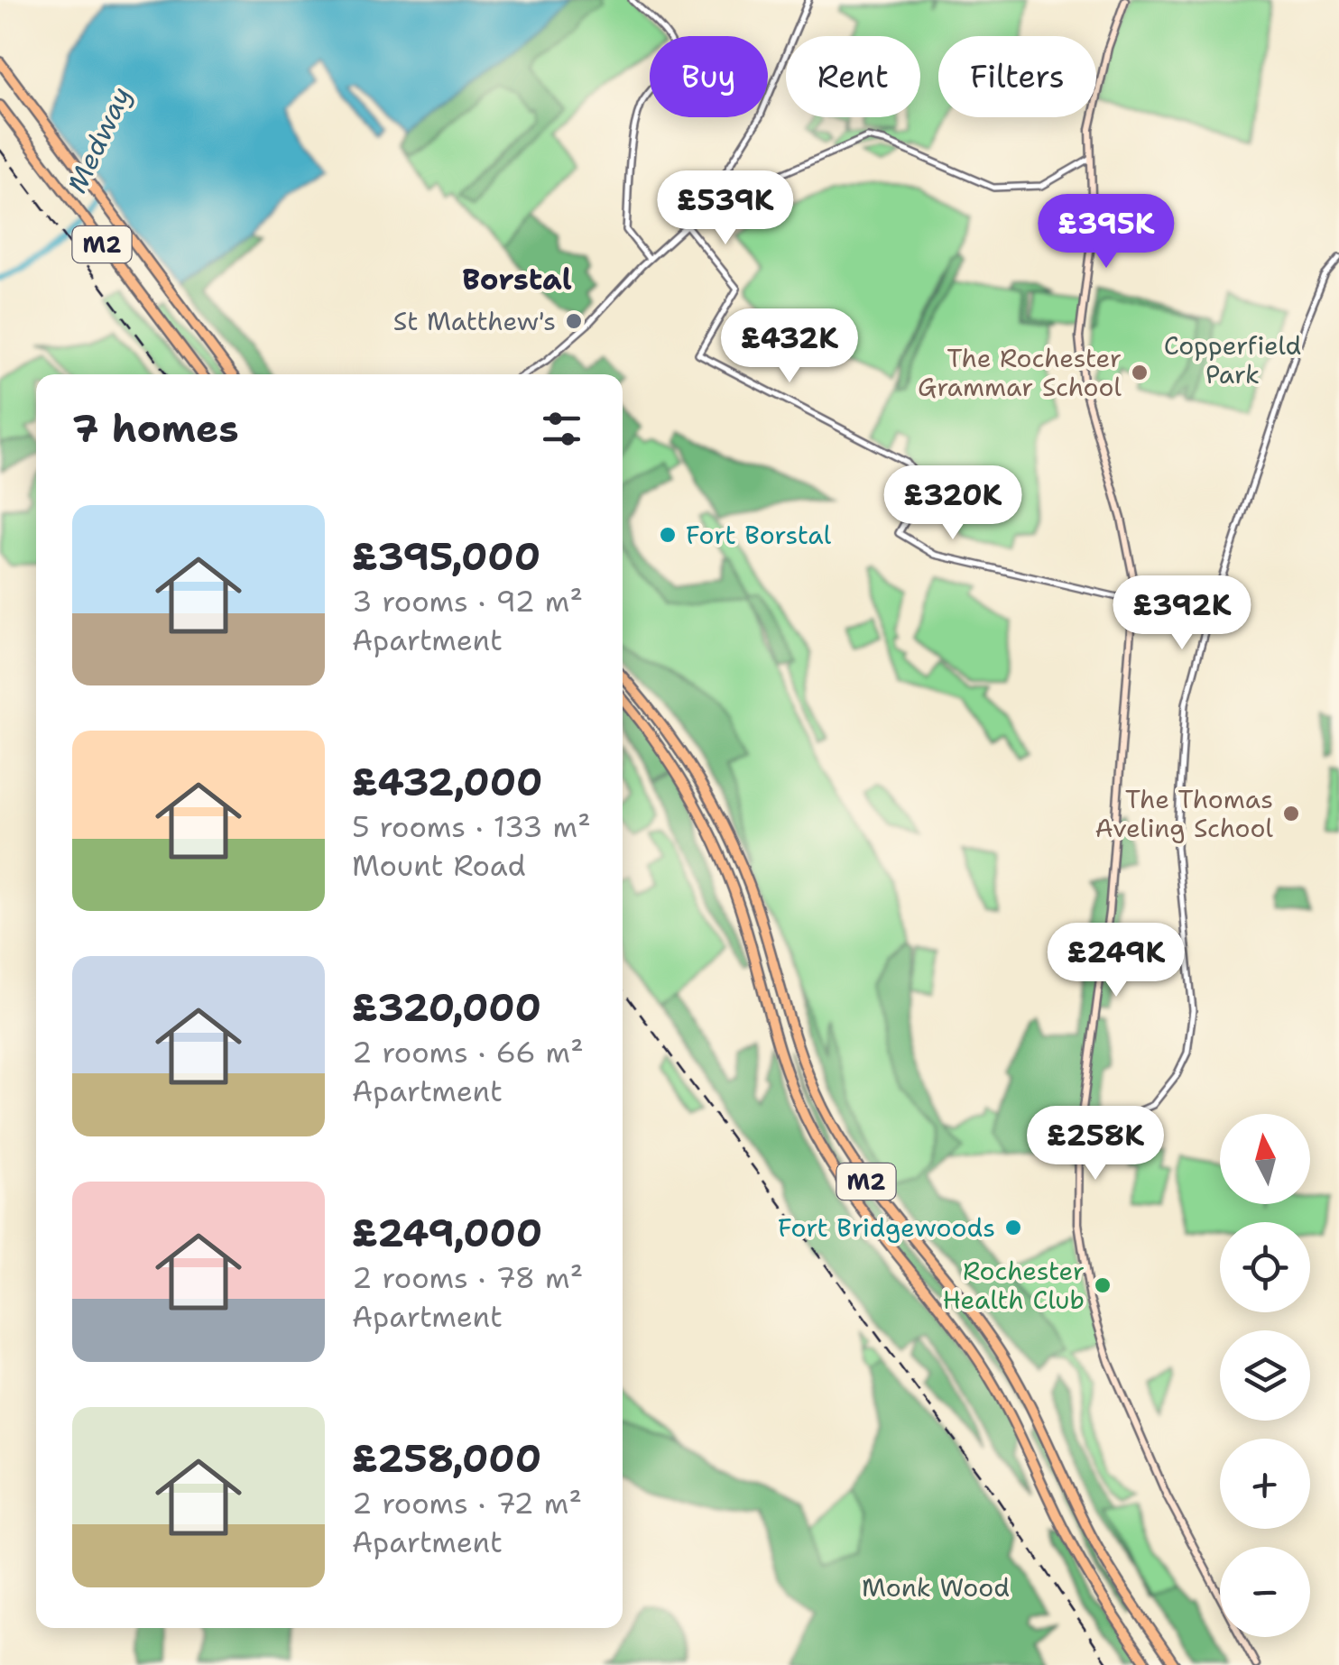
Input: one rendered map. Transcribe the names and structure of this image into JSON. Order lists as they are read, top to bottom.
{
  "streets": {
    "highway": ["M2"]
  },
  "districts": ["Borstal"],
  "water": ["Medway"],
  "parks": ["Copperfield Park", "Monk Wood"],
  "places": [
    "St Matthew's",
    "The Rochester Grammar School",
    "Fort Borstal",
    "The Thomas Aveling School",
    "Fort Bridgewoods",
    "Rochester Health Club"
  ],
  "north": "top",
  "page": {
    "chip": ["Buy", "Rent", "Filters"],
    "price": [
      "£539K",
      "£395K",
      "£432K",
      "£320K",
      "£392K",
      "£249K",
      "£258K"
    ],
    "heading": "7 homes",
    "list": [
      {
        "name": "£395,000",
        "note": "3 rooms · 92 m² · Apartment"
      },
      {
        "name": "£432,000",
        "note": "5 rooms · 133 m² · Mount Road"
      },
      {
        "name": "£320,000",
        "note": "2 rooms · 66 m² · Apartment"
      },
      {
        "name": "£249,000",
        "note": "2 rooms · 78 m² · Apartment"
      },
      {
        "name": "£258,000",
        "note": "2 rooms · 72 m² · Apartment"
      }
    ],
    "map_buttons": ["+", "−"]
  }
}
